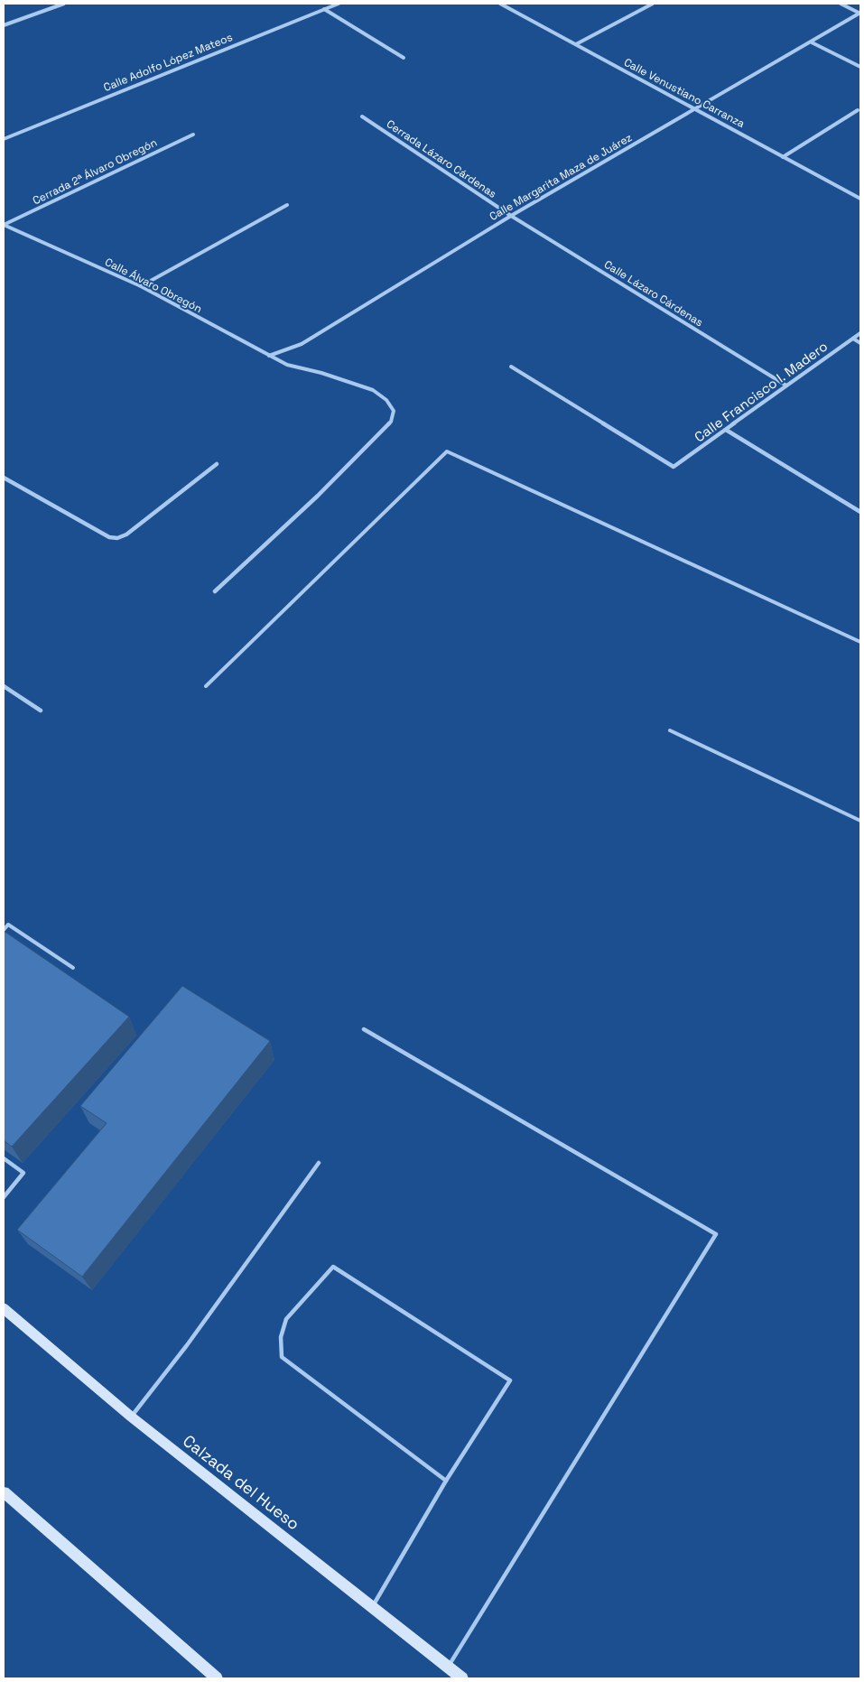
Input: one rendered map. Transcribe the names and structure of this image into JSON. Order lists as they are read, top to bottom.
{
  "streets": {
    "main road": ["Calzada del Hueso"],
    "street": [
      "Calle Adolfo López Mateos",
      "Calle Venustiano Carranza",
      "Cerrada Lázaro Cárdenas",
      "Cerrada 2ª Álvaro Obregón",
      "Calle Margarita Maza de Juárez",
      "Calle Álvaro Obregón",
      "Calle Lázaro Cárdenas",
      "Calle Francisco I. Madero"
    ]
  },
  "crossings": [
    ["Calle Venustiano Carranza", "Calle Margarita Maza de Juárez"],
    ["Cerrada Lázaro Cárdenas", "Calle Margarita Maza de Juárez"],
    ["Cerrada Lázaro Cárdenas", "Calle Lázaro Cárdenas"],
    ["Cerrada 2ª Álvaro Obregón", "Calle Álvaro Obregón"],
    ["Calle Margarita Maza de Juárez", "Calle Álvaro Obregón"],
    ["Calle Margarita Maza de Juárez", "Calle Lázaro Cárdenas"],
    ["Calle Lázaro Cárdenas", "Calle Francisco I. Madero"]
  ]
}
